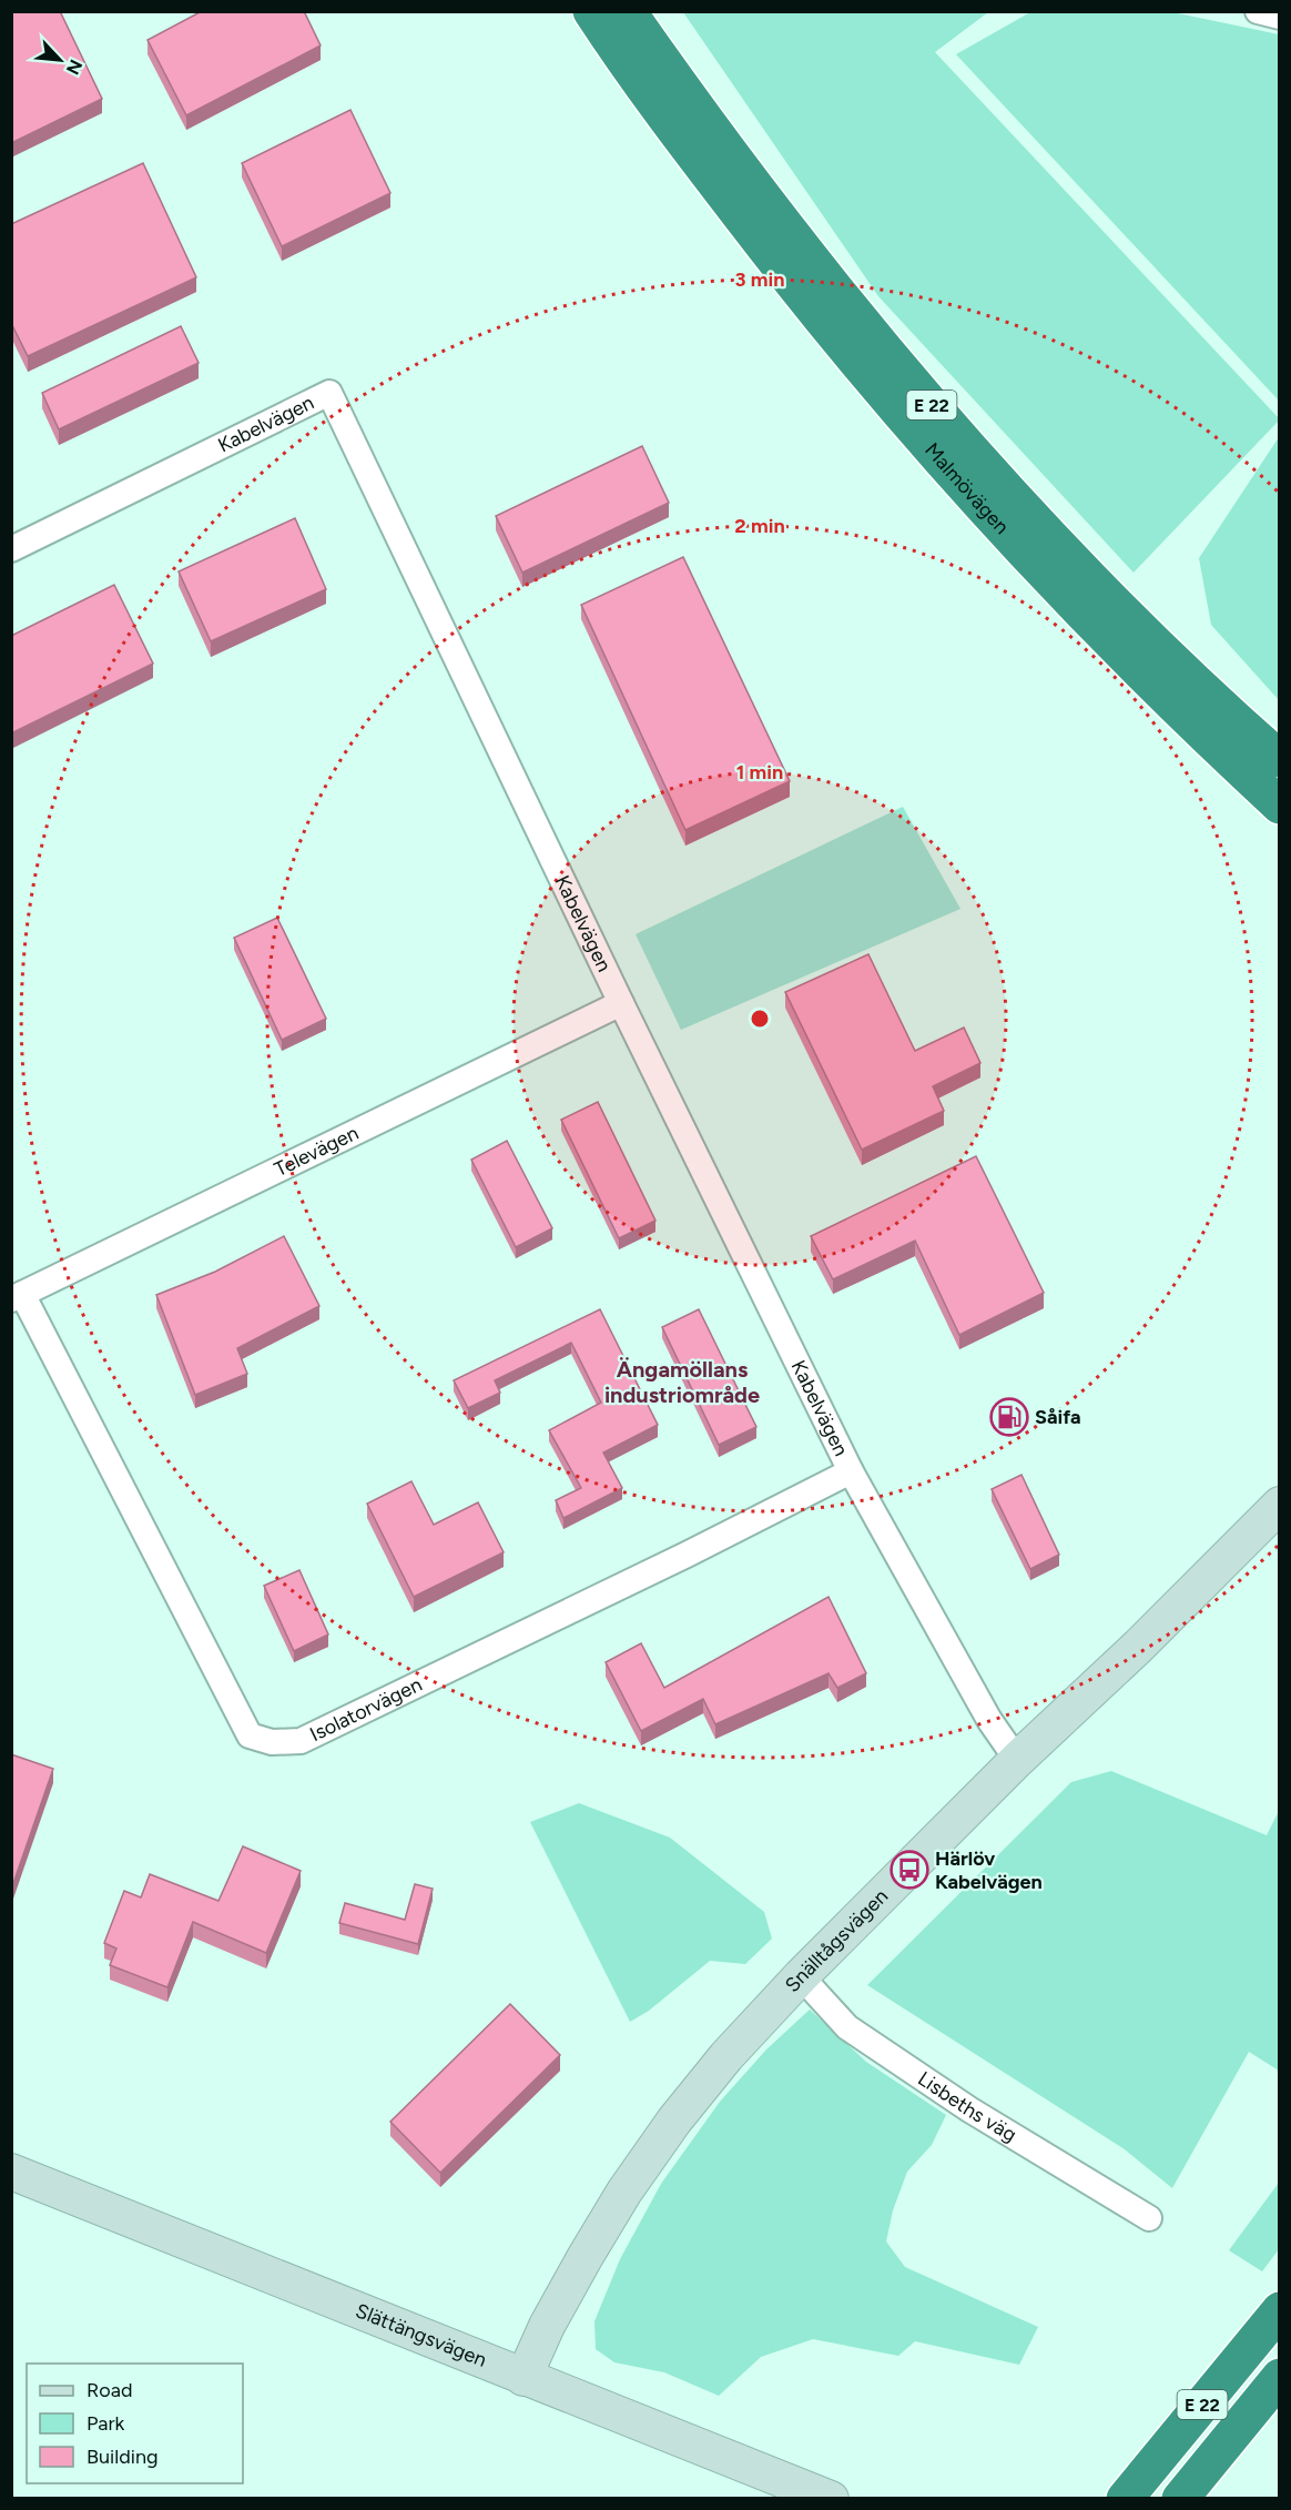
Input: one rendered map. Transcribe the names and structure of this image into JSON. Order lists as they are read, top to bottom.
{
  "streets": {
    "highway": ["E 22", "Malmövägen"],
    "street": [
      "Kabelvägen",
      "Televägen",
      "Isolatorvägen",
      "Snälltågsvägen",
      "Lisbeths väg",
      "Slättängsvägen"
    ]
  },
  "crossings": [
    ["Kabelvägen", "Televägen"],
    ["Kabelvägen", "Isolatorvägen"],
    ["Kabelvägen", "Snälltågsvägen"],
    ["Televägen", "Isolatorvägen"],
    ["Snälltågsvägen", "Lisbeths väg"],
    ["Snälltågsvägen", "Slättängsvägen"]
  ],
  "districts": ["Ängamöllans industriområde"],
  "places": {
    "fuel station": ["Såifa"],
    "bus stop": ["Härlöv Kabelvägen"]
  },
  "legend": ["Road", "Park", "Building"],
  "north": "bottom right",
  "rings": ["3 min", "2 min", "1 min"]
}
